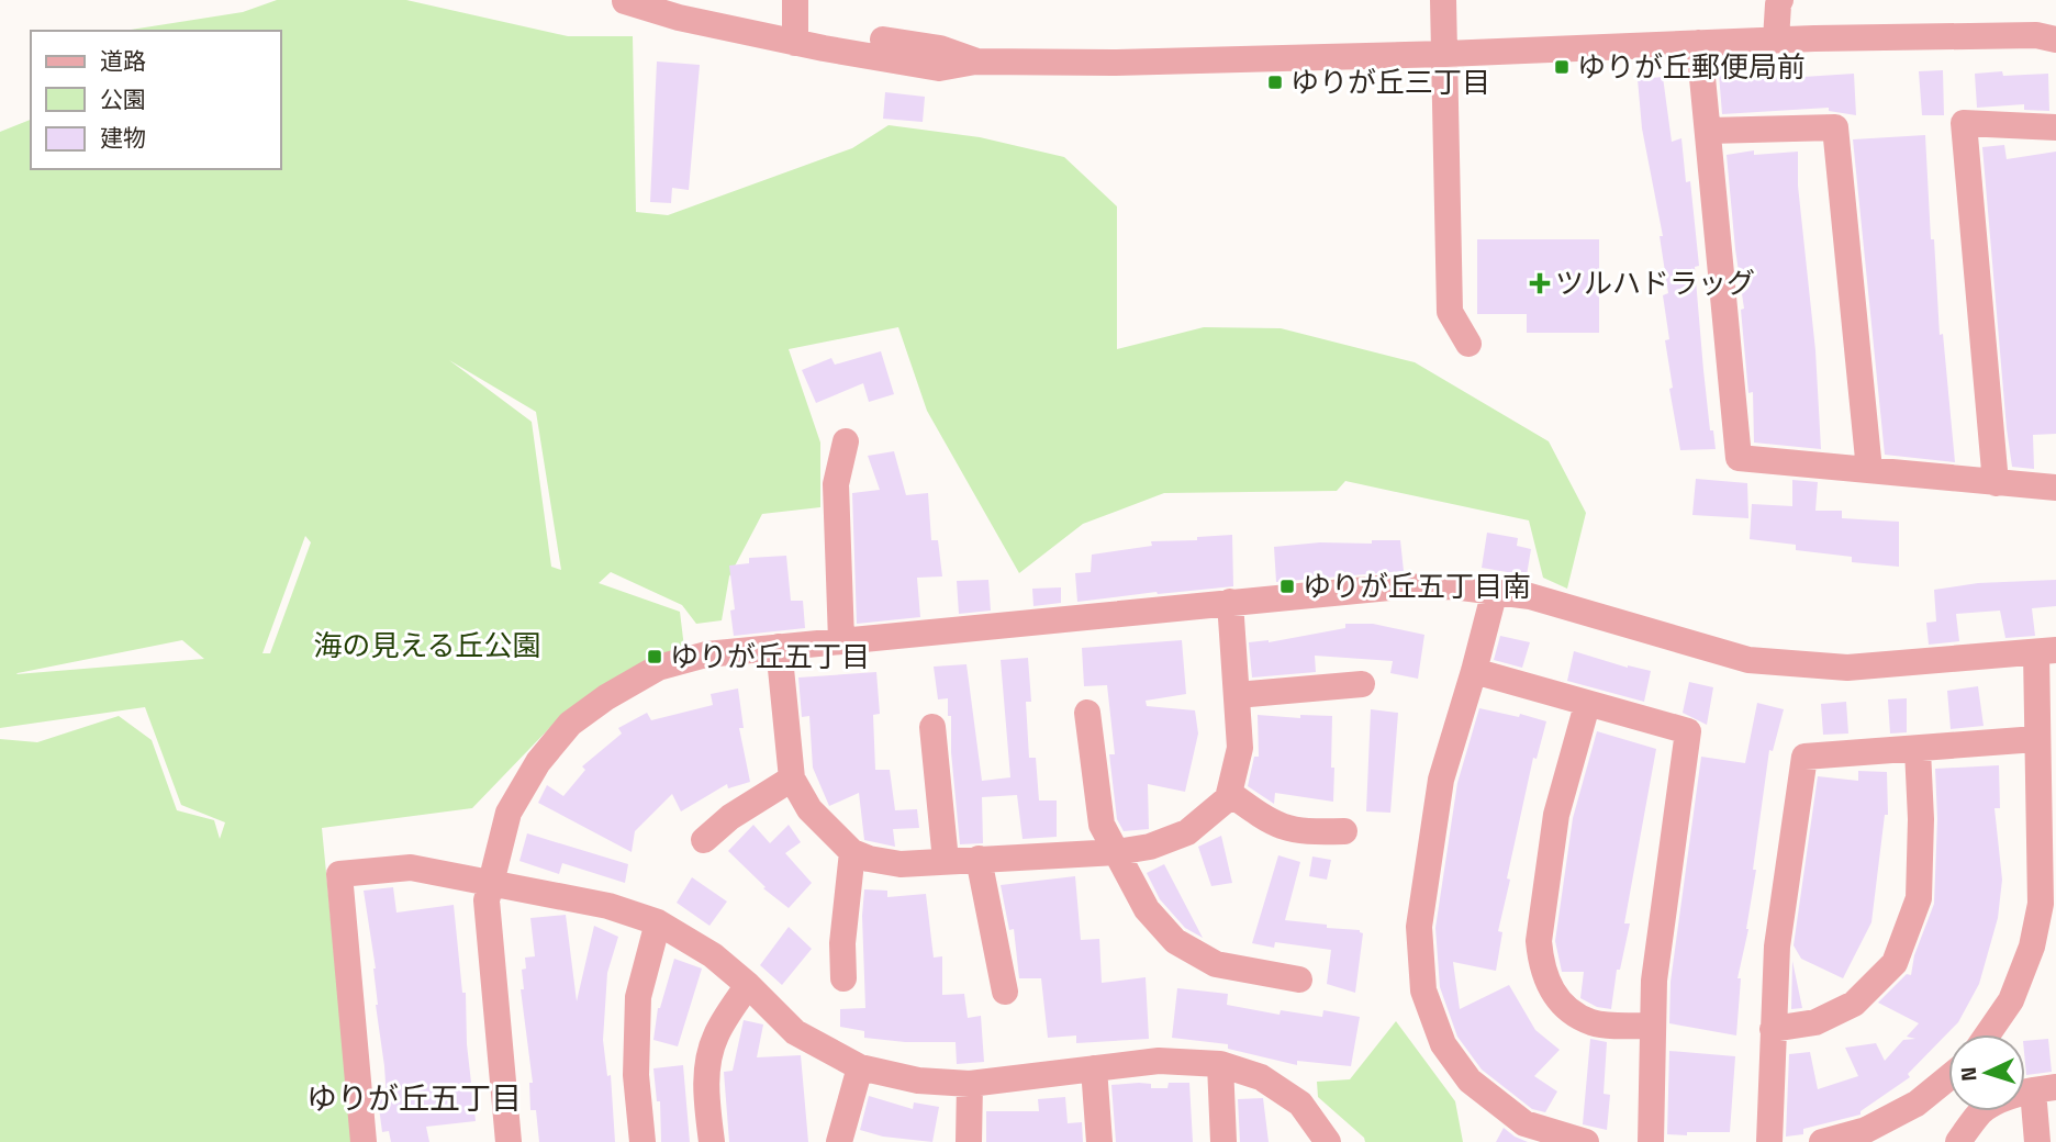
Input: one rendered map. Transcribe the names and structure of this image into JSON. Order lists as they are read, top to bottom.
{
  "districts": ["ゆりが丘五丁目"],
  "parks": ["海の見える丘公園"],
  "places": {
    "transit": [
      "ゆりが丘郵便局前",
      "ゆりが丘三丁目",
      "ゆりが丘五丁目南",
      "ゆりが丘五丁目"
    ],
    "health": ["ツルハドラッグ"]
  },
  "legend": ["道路", "公園", "建物"],
  "north": "left"
}
